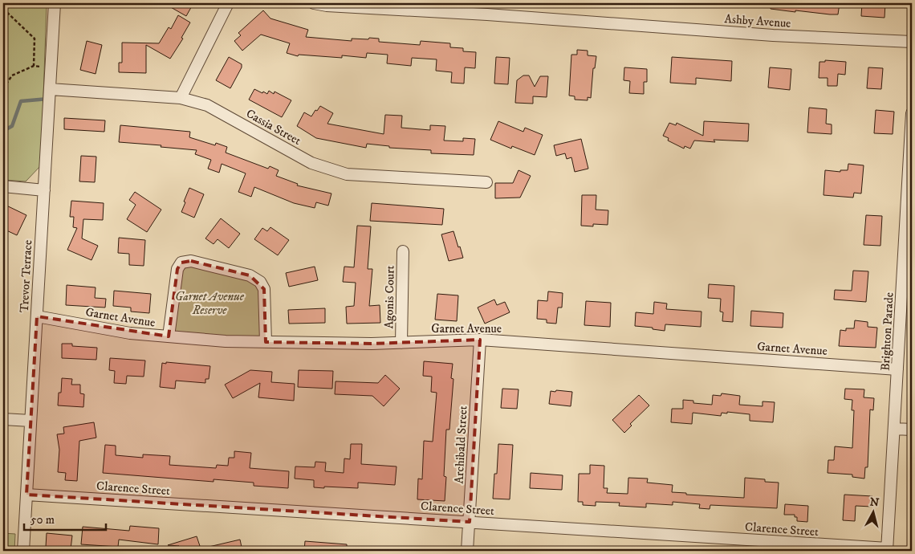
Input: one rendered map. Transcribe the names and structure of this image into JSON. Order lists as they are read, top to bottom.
{
  "streets": {
    "street": [
      "Ashby Avenue",
      "Cassia Street",
      "Trevor Terrace",
      "Agonis Court",
      "Garnet Avenue",
      "Brighton Parade",
      "Archibald Street",
      "Clarence Street"
    ]
  },
  "crossings": [
    ["Cassia Street", "Trevor Terrace"],
    ["Trevor Terrace", "Garnet Avenue"],
    ["Trevor Terrace", "Clarence Street"],
    ["Agonis Court", "Garnet Avenue"],
    ["Garnet Avenue", "Brighton Parade"],
    ["Garnet Avenue", "Archibald Street"],
    ["Brighton Parade", "Clarence Street"],
    ["Archibald Street", "Clarence Street"]
  ],
  "parks": ["Garnet Avenue Reserve"],
  "scale_bar": "50 m",
  "north": "top"
}
